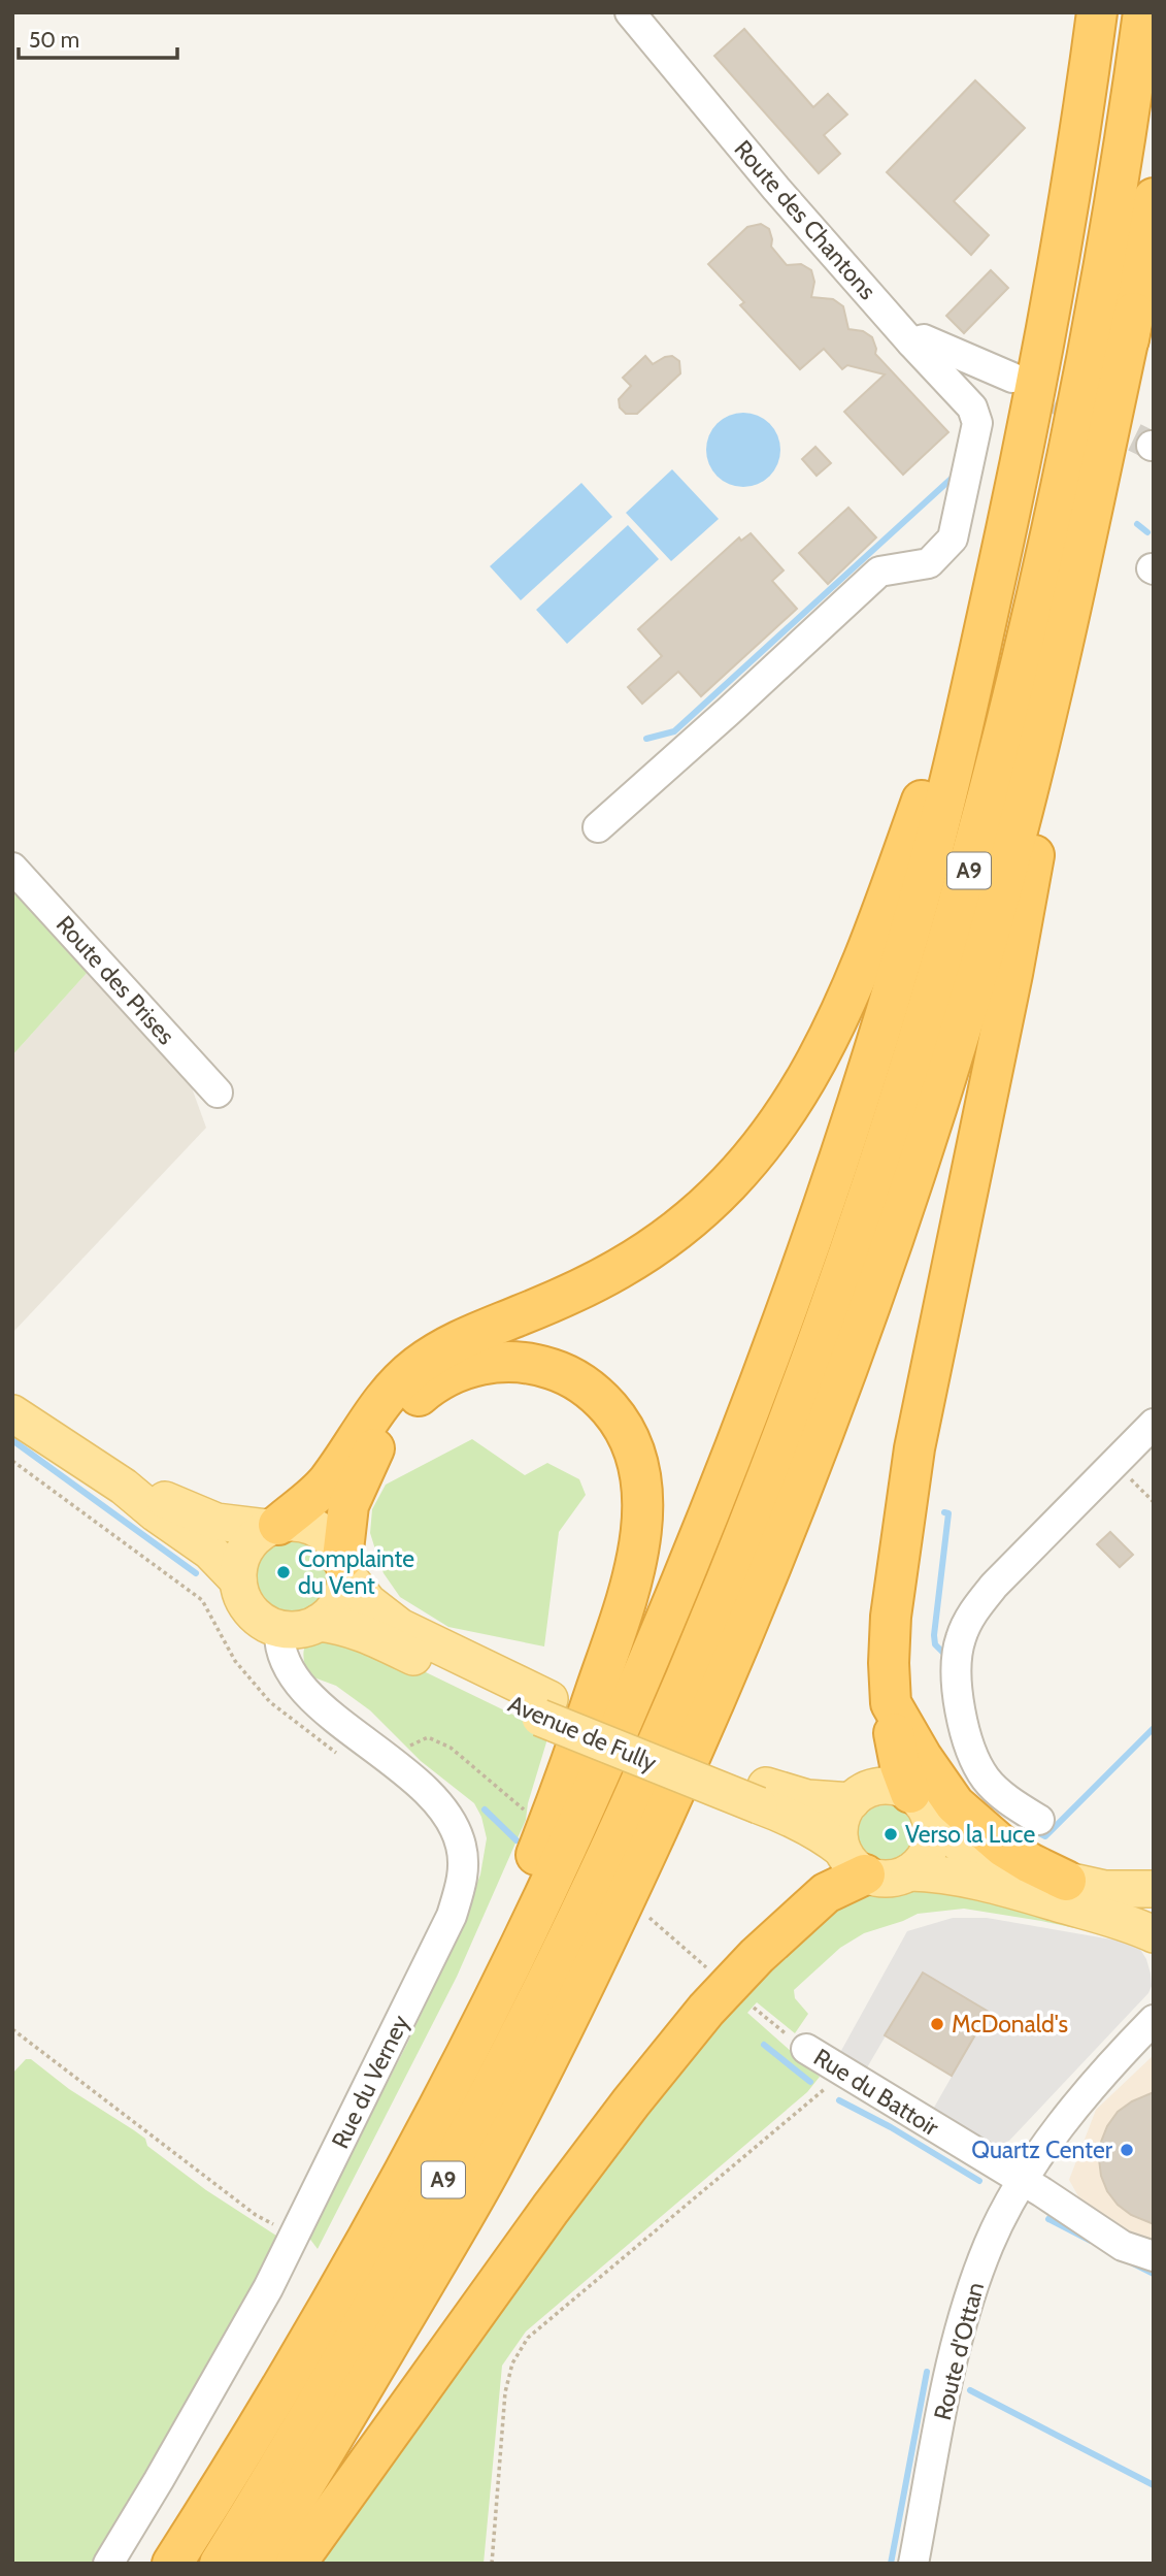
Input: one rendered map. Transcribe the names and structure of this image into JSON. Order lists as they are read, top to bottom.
{
  "streets": {
    "highway": ["A9"],
    "main road": ["Avenue de Fully"],
    "street": [
      "Route des Chantons",
      "Route des Prises",
      "Rue du Verney",
      "Rue du Battoir",
      "Route d'Ottan"
    ]
  },
  "crossings": [
    ["Avenue de Fully", "Rue du Verney"],
    ["Rue du Battoir", "Route d'Ottan"]
  ],
  "places": [
    "Complainte du Vent",
    "Verso la Luce",
    "McDonald's",
    "Quartz Center"
  ],
  "scale_bar": "50 m"
}
